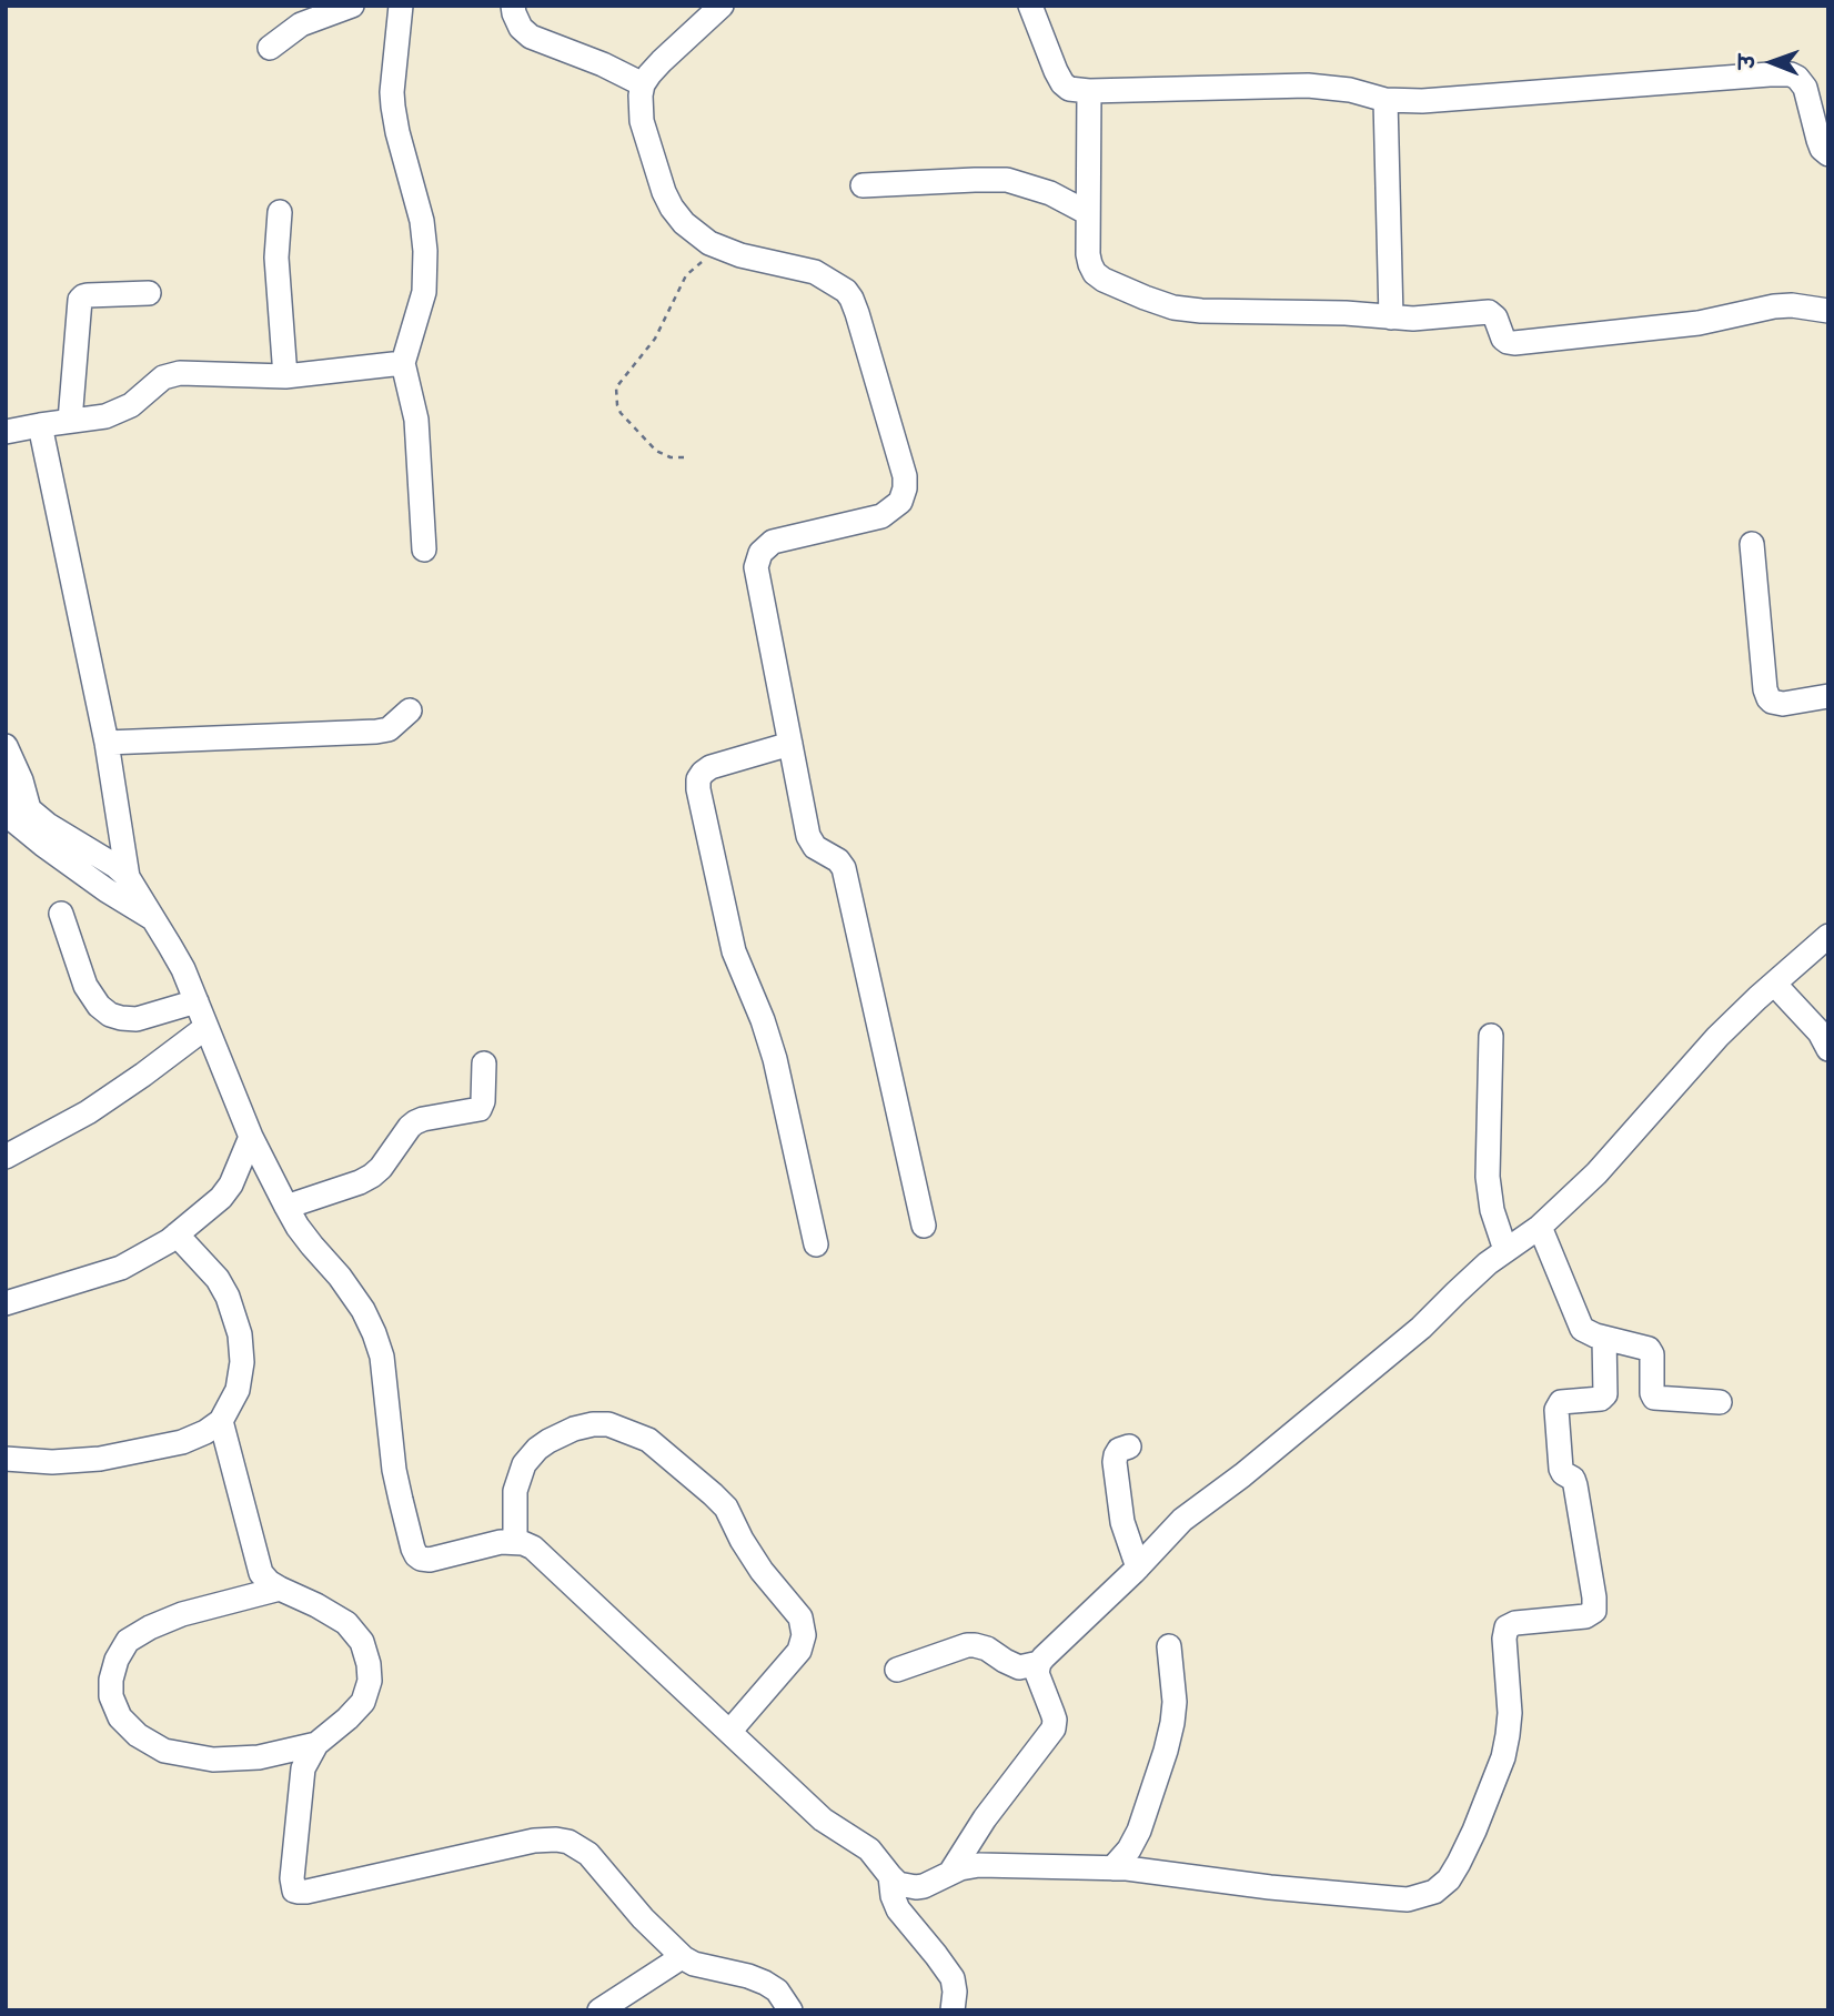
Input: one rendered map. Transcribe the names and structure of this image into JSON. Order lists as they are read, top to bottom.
{
  "north": "left"
}
